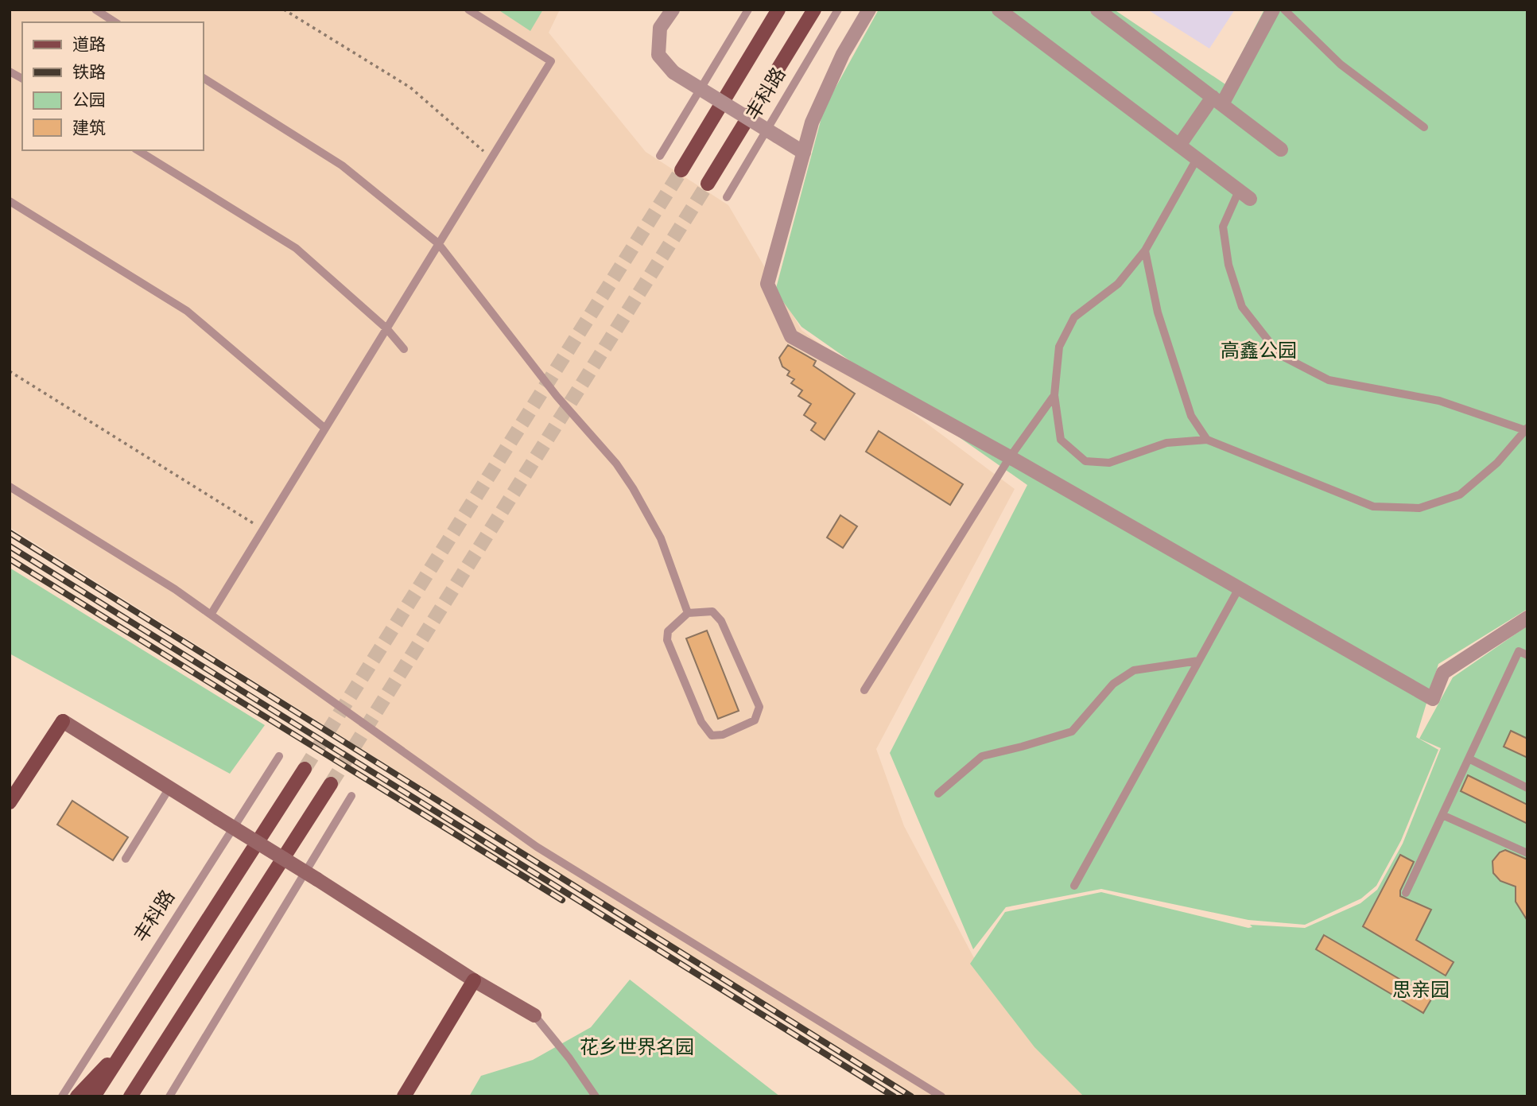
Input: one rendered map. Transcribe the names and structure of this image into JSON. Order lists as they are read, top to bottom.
{
  "streets": {
    "main road": ["丰科路"]
  },
  "parks": ["高鑫公园", "思亲园", "花乡世界名园"],
  "legend": [
    "道路",
    "铁路",
    "公园",
    "建筑"
  ]
}
